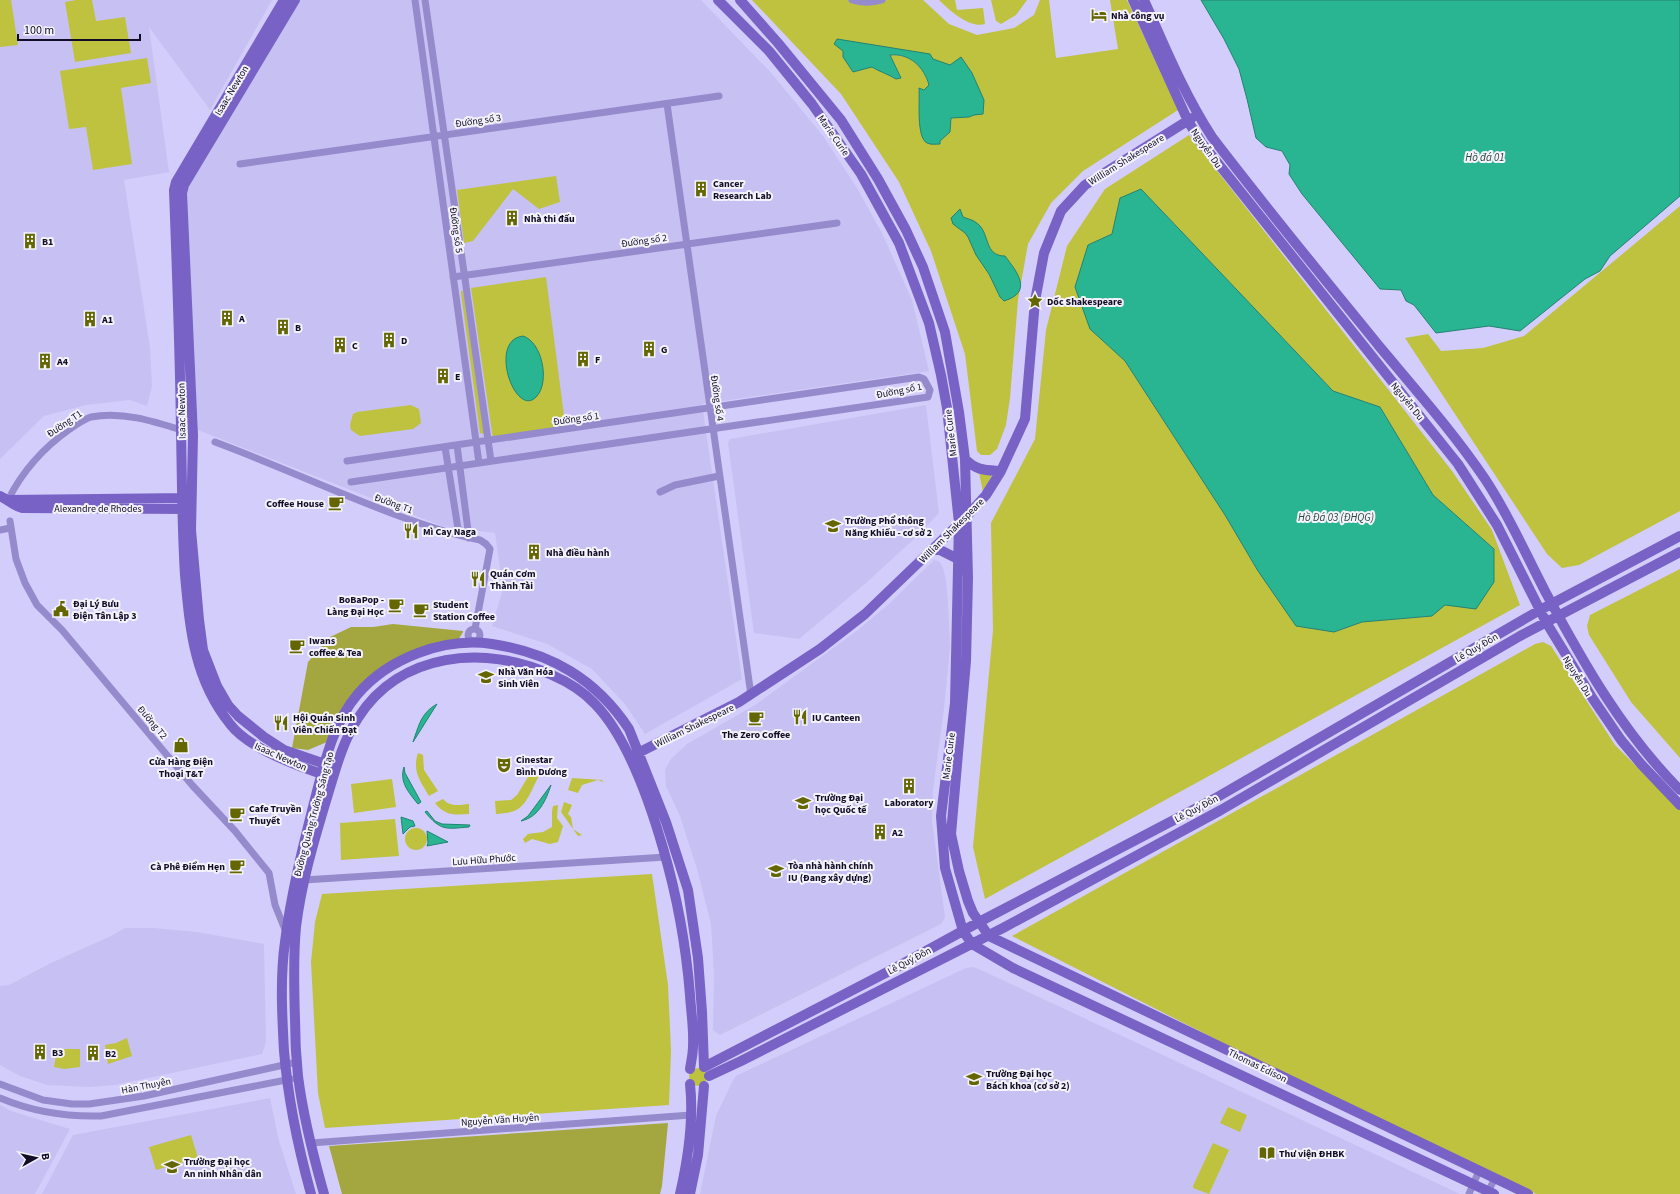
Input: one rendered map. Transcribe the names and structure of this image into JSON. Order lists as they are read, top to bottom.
{
  "streets": {
    "street": [
      "Isaac Newton",
      "Đường số 3",
      "Marie Curie",
      "Nguyễn Du",
      "William Shakespeare",
      "Đường số 5",
      "Đường số 2",
      "Đường số 1",
      "Đường số 4",
      "Đường T1",
      "Alexandre de Rhodes",
      "Lê Quý Đôn",
      "Đường T2",
      "Đường Quảng Trường Sáng Tạo",
      "Lưu Hữu Phước",
      "Thomas Edison",
      "Hàn Thuyên",
      "Nguyễn Văn Huyên"
    ]
  },
  "crossings": [
    ["Isaac Newton", "Đường T1"],
    ["Isaac Newton", "Alexandre de Rhodes"],
    ["Isaac Newton", "Đường Quảng Trường Sáng Tạo"],
    ["Đường số 3", "Đường số 5"],
    ["Đường số 3", "Đường số 4"],
    ["Marie Curie", "William Shakespeare"],
    ["Marie Curie", "Lê Quý Đôn"],
    ["Marie Curie", "Thomas Edison"],
    ["Nguyễn Du", "William Shakespeare"],
    ["Nguyễn Du", "Lê Quý Đôn"],
    ["William Shakespeare", "Đường số 4"],
    ["William Shakespeare", "Đường Quảng Trường Sáng Tạo"],
    ["Đường số 5", "Đường số 2"],
    ["Đường số 5", "Đường số 1"],
    ["Đường số 2", "Đường số 4"],
    ["Đường số 1", "Đường số 4"],
    ["Đường T1", "Alexandre de Rhodes"],
    ["Đường T1", "Đường Quảng Trường Sáng Tạo"],
    ["Lê Quý Đôn", "Đường Quảng Trường Sáng Tạo"],
    ["Lê Quý Đôn", "Thomas Edison"],
    ["Đường T2", "Đường Quảng Trường Sáng Tạo"],
    ["Đường Quảng Trường Sáng Tạo", "Lưu Hữu Phước"],
    ["Đường Quảng Trường Sáng Tạo", "Hàn Thuyên"],
    ["Đường Quảng Trường Sáng Tạo", "Nguyễn Văn Huyên"]
  ],
  "water": ["Hồ đá 01", "Hồ Đá 03 (ĐHQG)"],
  "places": {
    "hotel": ["Nhà công vụ"],
    "building": [
      "Cancer Research Lab",
      "Nhà thi đấu",
      "B1",
      "A",
      "A1",
      "B",
      "D",
      "C",
      "G",
      "F",
      "A4",
      "E",
      "Nhà điều hành",
      "Laboratory",
      "A2",
      "B3",
      "B2"
    ],
    "place": ["Dốc Shakespeare"],
    "cafe": [
      "Coffee House",
      "BoBaPop - Làng Đại Học",
      "Student Station Coffee",
      "Iwans coffee & Tea",
      "The Zero Coffee",
      "Cafe Truyền Thuyết",
      "Cà Phê Điểm Hẹn"
    ],
    "school or university": [
      "Trường Phổ thông Năng Khiếu - cơ sở 2",
      "Nhà Văn Hóa Sinh Viên",
      "Trường Đại học Quốc tế",
      "Tòa nhà hành chính IU (Đang xây dựng)",
      "Trường Đại học Bách khoa (cơ sở 2)",
      "Trường Đại học An ninh Nhân dân"
    ],
    "restaurant": [
      "Mì Cay Naga",
      "Quán Cơm Thành Tài",
      "IU Canteen",
      "Hội Quán Sinh Viên Chiến Đạt"
    ],
    "public building": ["Đại Lý Bưu Điện Tân Lập 3"],
    "shop": ["Cửa Hàng Điện Thoại T&T"],
    "theatre": ["Cinestar Bình Dương"],
    "library": ["Thư viện ĐHBK"]
  },
  "scale_bar": "100 m",
  "north": "right"
}
